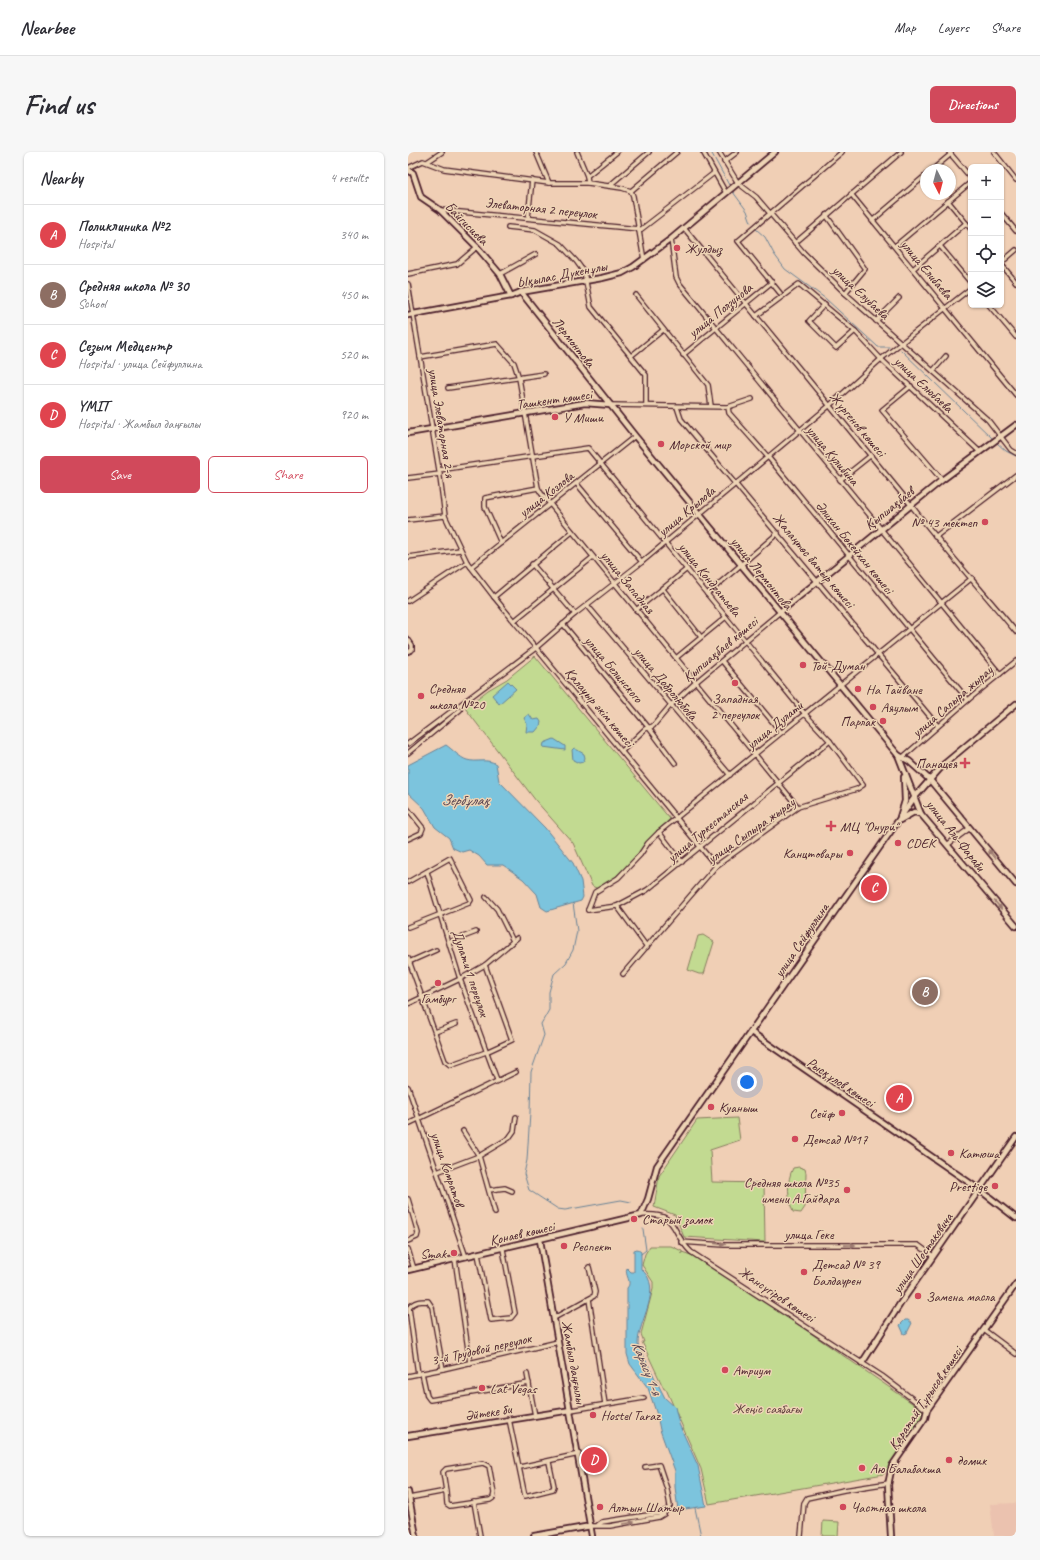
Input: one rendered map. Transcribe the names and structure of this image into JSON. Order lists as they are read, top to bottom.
{
  "streets": {
    "street": [
      "Элеваторная 2 переулок",
      "Байгисиева",
      "улица Елибаева",
      "Ықылас Дүкенұлы",
      "улица Елубаева",
      "улица Ползунова",
      "Лермонтова",
      "улица Елюбаева",
      "Ташкент көшесі",
      "улица Элеваторная 2-я",
      "Жүргенов көшесі",
      "улица Кулибина",
      "улица Козлова",
      "Қыпшақбаев",
      "улица Крылова",
      "Әлихан Бөкейхан көшесі",
      "Жалаңтөс батыр көшесі",
      "улица Лермонтова",
      "улица Кондратьева",
      "улица Западная",
      "Қыпшақбаев көшесі",
      "улица Белинского",
      "улица Добролюбова",
      "улица Сапыра жырау",
      "Қалауыр әкім көшесі",
      "улица Дулати",
      "улица Туркестанская",
      "улица Сыпыра жырау",
      "улица Аль-Фараби",
      "улица Сейфуллина",
      "Дулати 1 переулок",
      "Рысқұлов көшесі",
      "улица Комратов",
      "Қонаев көшесі",
      "улица Геке",
      "улица Шостаковича",
      "Жансүгіров көшесі",
      "3-й Трудовой переулок",
      "Жамбыл даңғылы",
      "Қаратай Тұрысов көшесі",
      "Әйтеке би"
    ]
  },
  "crossings": [
    ["Элеваторная 2 переулок", "Байгисиева"],
    ["Элеваторная 2 переулок", "Ықылас Дүкенұлы"],
    ["Байгисиева", "Ықылас Дүкенұлы"],
    ["улица Елибаева", "улица Крылова"],
    ["Ықылас Дүкенұлы", "улица Елубаева"],
    ["Ықылас Дүкенұлы", "Лермонтова"],
    ["Ықылас Дүкенұлы", "улица Элеваторная 2-я"],
    ["Ықылас Дүкенұлы", "Жүргенов көшесі"],
    ["Ықылас Дүкенұлы", "улица Кулибина"],
    ["улица Елубаева", "Қыпшақбаев"],
    ["улица Елубаева", "улица Крылова"],
    ["улица Ползунова", "Жүргенов көшесі"],
    ["улица Ползунова", "улица Кулибина"],
    ["Лермонтова", "Ташкент көшесі"],
    ["Лермонтова", "улица Лермонтова"],
    ["улица Елюбаева", "Жүргенов көшесі"],
    ["улица Елюбаева", "Қыпшақбаев"],
    ["улица Елюбаева", "улица Крылова"],
    ["Ташкент көшесі", "улица Элеваторная 2-я"],
    ["Ташкент көшесі", "Әлихан Бөкейхан көшесі"],
    ["Ташкент көшесі", "Жалаңтөс батыр көшесі"],
    ["Ташкент көшесі", "улица Лермонтова"],
    ["Ташкент көшесі", "улица Западная"],
    ["улица Элеваторная 2-я", "улица Кондратьева"],
    ["улица Элеваторная 2-я", "улица Западная"],
    ["улица Элеваторная 2-я", "Қалауыр әкім көшесі"],
    ["Жүргенов көшесі", "Қыпшақбаев"],
    ["Жүргенов көшесі", "улица Крылова"],
    ["Жүргенов көшесі", "улица Дулати"],
    ["улица Кулибина", "Қыпшақбаев"],
    ["улица Кулибина", "улица Крылова"],
    ["улица Кулибина", "улица Сапыра жырау"],
    ["улица Кулибина", "улица Дулати"],
    ["улица Козлова", "улица Лермонтова"],
    ["улица Козлова", "улица Кондратьева"],
    ["улица Козлова", "улица Западная"],
    ["улица Козлова", "Қалауыр әкім көшесі"],
    ["Қыпшақбаев", "Әлихан Бөкейхан көшесі"],
    ["Қыпшақбаев", "Жалаңтөс батыр көшесі"],
    ["Қыпшақбаев", "улица Лермонтова"],
    ["Қыпшақбаев", "Қыпшақбаев көшесі"],
    ["улица Крылова", "Әлихан Бөкейхан көшесі"],
    ["улица Крылова", "Жалаңтөс батыр көшесі"],
    ["улица Крылова", "улица Лермонтова"],
    ["улица Крылова", "улица Кондратьева"],
    ["улица Крылова", "улица Западная"],
    ["улица Крылова", "улица Белинского"],
    ["улица Крылова", "улица Добролюбова"],
    ["улица Крылова", "Қалауыр әкім көшесі"],
    ["Әлихан Бөкейхан көшесі", "улица Сапыра жырау"],
    ["Әлихан Бөкейхан көшесі", "улица Дулати"],
    ["Жалаңтөс батыр көшесі", "улица Сапыра жырау"],
    ["Жалаңтөс батыр көшесі", "улица Дулати"],
    ["улица Лермонтова", "Қыпшақбаев көшесі"],
    ["улица Лермонтова", "улица Дулати"],
    ["улица Лермонтова", "улица Аль-Фараби"],
    ["улица Кондратьева", "улица Западная"],
    ["улица Кондратьева", "Қыпшақбаев көшесі"],
    ["улица Кондратьева", "улица Дулати"],
    ["улица Кондратьева", "улица Туркестанская"],
    ["улица Кондратьева", "улица Сыпыра жырау"],
    ["улица Западная", "Қыпшақбаев көшесі"],
    ["улица Западная", "улица Дулати"],
    ["улица Западная", "улица Туркестанская"],
    ["улица Западная", "улица Сыпыра жырау"],
    ["Қыпшақбаев көшесі", "улица Белинского"],
    ["Қыпшақбаев көшесі", "улица Добролюбова"],
    ["Қыпшақбаев көшесі", "Қалауыр әкім көшесі"],
    ["улица Добролюбова", "улица Дулати"],
    ["улица Сапыра жырау", "улица Аль-Фараби"],
    ["Қалауыр әкім көшесі", "улица Дулати"],
    ["Қалауыр әкім көшесі", "улица Туркестанская"],
    ["Қалауыр әкім көшесі", "улица Сыпыра жырау"],
    ["улица Дулати", "улица Туркестанская"],
    ["улица Аль-Фараби", "улица Сейфуллина"],
    ["улица Сейфуллина", "Рысқұлов көшесі"],
    ["улица Сейфуллина", "Қонаев көшесі"],
    ["Рысқұлов көшесі", "улица Шостаковича"],
    ["улица Комратов", "Қонаев көшесі"],
    ["Қонаев көшесі", "Жамбыл даңғылы"],
    ["улица Геке", "улица Шостаковича"],
    ["улица Геке", "Жансүгіров көшесі"],
    ["улица Шостаковича", "Жансүгіров көшесі"],
    ["Жансүгіров көшесі", "Қаратай Тұрысов көшесі"],
    ["3-й Трудовой переулок", "Жамбыл даңғылы"],
    ["Жамбыл даңғылы", "Әйтеке би"]
  ],
  "one_way": ["улица Геке"],
  "water": ["Зербұлақ", "Карасу 1-я"],
  "parks": ["Жеңіс саябағы"],
  "places": {
    "other": [
      "Жулдыз",
      "У Миши",
      "Морской мир",
      "№ 43 мектеп",
      "Той-Думан",
      "Западная 2 переулок",
      "На Тайване",
      "Средняя школа №20",
      "Аяулым",
      "Парлак",
      "CDEK",
      "Канцтовары",
      "Гамбург",
      "Куаныш",
      "Сейф",
      "Детсад №17",
      "Катюша",
      "Prestige",
      "Средняя школа №35 имени А.Гайдара",
      "Старый замок",
      "Респект",
      "Smak",
      "Детсад № 39 Балдаурен",
      "Замена масла",
      "Атриум",
      "Lat Vegas",
      "Hostel Taraz",
      "домик",
      "Аю Балабакша",
      "Алтын Шатыр",
      "Частная школа"
    ],
    "health": ["Панацея", "МЦ \"Онури\""]
  },
  "north": "bottom",
  "page": {
    "header": "Nearbee",
    "nav": ["Map", "Layers", "Share"],
    "buttons": [
      "Directions",
      ["Save", "Share"]
    ],
    "title": "Find us",
    "heading": ["Nearby", "4 results"],
    "map_buttons": ["+", "−"],
    "list": [
      {
        "mark": "A",
        "name": "Поликлиника №2",
        "note": "Hospital",
        "value": "340 m"
      },
      {
        "mark": "B",
        "name": "Средняя школа № 30",
        "note": "School",
        "value": "450 m"
      },
      {
        "mark": "C",
        "name": "Сезым Медцентр",
        "note": "Hospital · улица Сейфуллина",
        "value": "520 m"
      },
      {
        "mark": "D",
        "name": "YMIT",
        "note": "Hospital · Жамбыл даңғылы",
        "value": "920 m"
      }
    ],
    "pins": [
      "C",
      "B",
      "A",
      "D"
    ]
  }
}
